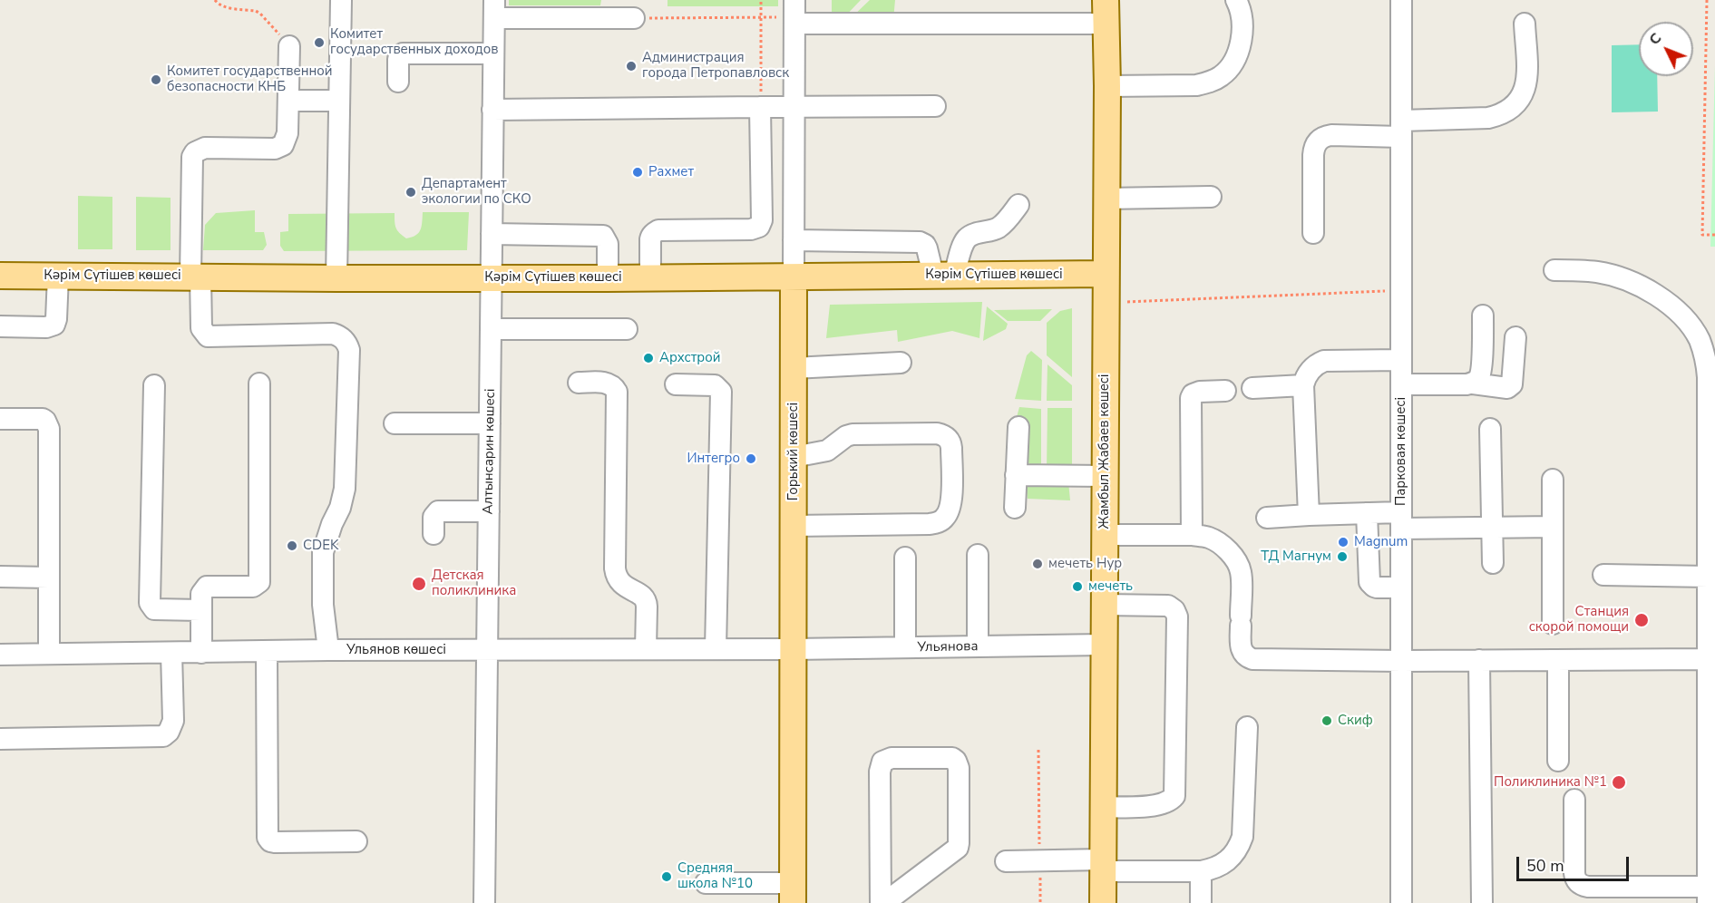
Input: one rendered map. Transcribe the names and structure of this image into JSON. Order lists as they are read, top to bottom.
{
  "streets": {
    "main road": ["Кәрім Сүтішев көшесі", "Горький көшесі", "Жамбыл Жабаев көшесі"],
    "street": [
      "Алтынсарин көшесі",
      "Парковая көшесі",
      "Ульянова",
      "Ульянов көшесі"
    ]
  },
  "crossings": [
    ["Кәрім Сүтішев көшесі", "Алтынсарин көшесі"],
    ["Кәрім Сүтішев көшесі", "Горький көшесі"],
    ["Кәрім Сүтішев көшесі", "Жамбыл Жабаев көшесі"],
    ["Алтынсарин көшесі", "Ульянов көшесі"],
    ["Горький көшесі", "Ульянова"],
    ["Горький көшесі", "Ульянов көшесі"],
    ["Жамбыл Жабаев көшесі", "Ульянова"],
    ["Ульянова", "Ульянов көшесі"]
  ],
  "places": [
    "Комитет государственных доходов",
    "Администрация города Петропавловск",
    "Комитет государственной безопасности КНБ",
    "Рахмет",
    "Департамент экологии по СКО",
    "Архстрой",
    "Интегро",
    "Magnum",
    "CDEK",
    "ТД Магнум",
    "мечеть Нур",
    "Детская поликлиника",
    "мечеть",
    "Станция скорой помощи",
    "Скиф",
    "Поликлиника №1",
    "Средняя школа №10"
  ],
  "scale_bar": "50 m",
  "north": "top left"
}
